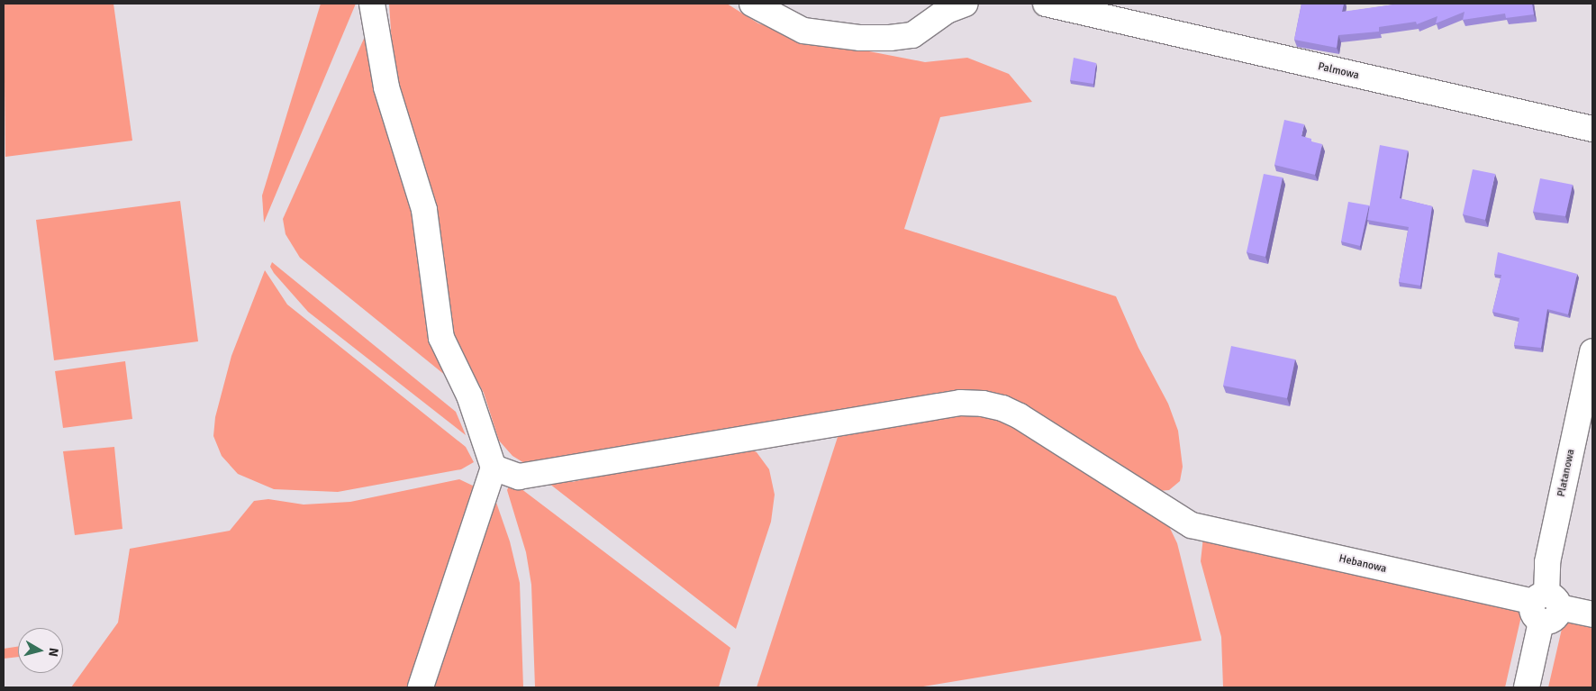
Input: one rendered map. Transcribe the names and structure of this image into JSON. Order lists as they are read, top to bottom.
{
  "streets": {
    "street": ["Palmowa", "Platanowa", "Hebanowa"]
  },
  "crossings": [
    ["Platanowa", "Hebanowa"]
  ],
  "north": "right"
}
